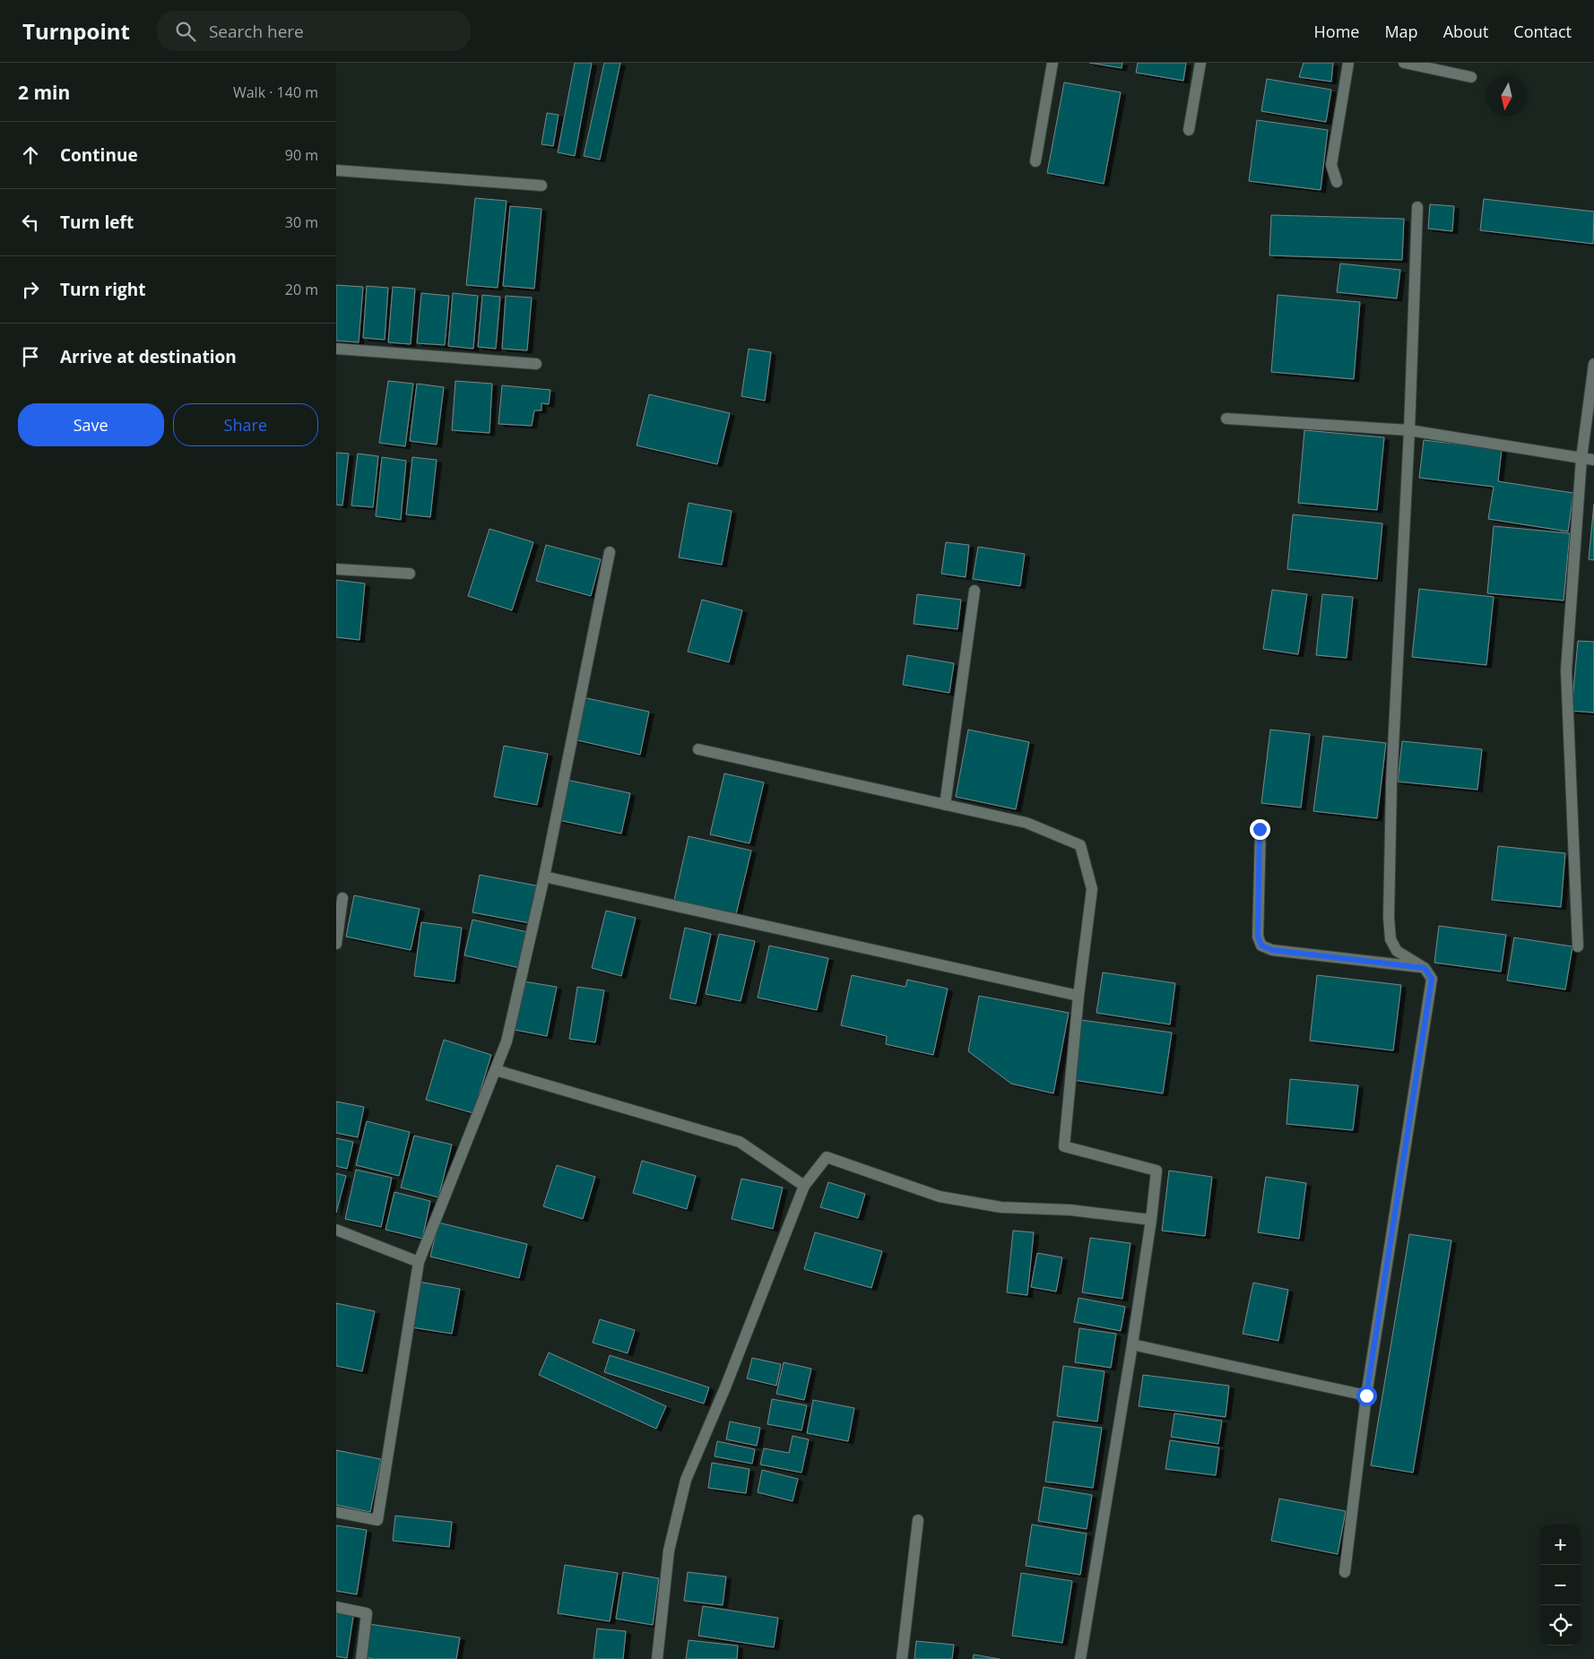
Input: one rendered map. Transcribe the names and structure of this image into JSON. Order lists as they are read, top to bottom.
{
  "north": "bottom",
  "page": {
    "header": "Turnpoint",
    "search": "Search here",
    "nav": [
      "Home",
      "Map",
      "About",
      "Contact"
    ],
    "heading": ["2 min", "Walk · 140 m"],
    "list": [
      ["Continue", "90 m"],
      ["Turn left", "30 m"],
      ["Turn right", "20 m"],
      "Arrive at destination"
    ],
    "buttons": ["Save", "Share"],
    "map_buttons": ["+", "−"]
  }
}
